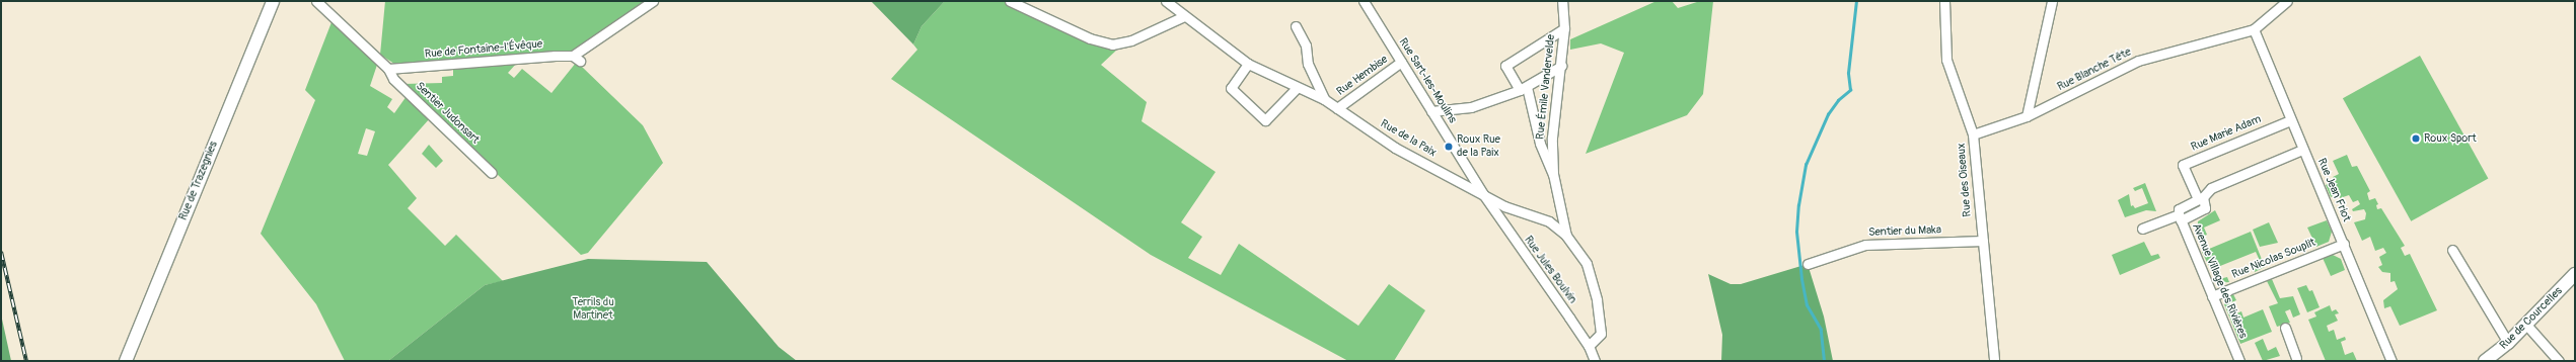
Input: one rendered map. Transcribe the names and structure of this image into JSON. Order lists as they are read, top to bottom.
{
  "streets": {
    "main road": ["Rue de Trazegnies", "Rue de Courcelles"],
    "street": [
      "Rue de Fontaine-l'Évêque",
      "Rue Blanche Tête",
      "Rue Hembise",
      "Rue Sart-les-Moulins",
      "Rue Émile Vandervelde",
      "Sentier Judonsart",
      "Rue Marie Adam",
      "Rue de la Paix",
      "Rue des Oiseaux",
      "Rue Jean Friot",
      "Sentier du Maka",
      "Rue Nicolas Souplit",
      "Rue Jules Boulvin",
      "Avenue Village des Rivières"
    ]
  },
  "crossings": [
    ["Rue de Fontaine-l'Évêque", "Sentier Judonsart"],
    ["Rue Blanche Tête", "Rue des Oiseaux"],
    ["Rue Blanche Tête", "Rue Jean Friot"],
    ["Rue Hembise", "Rue Sart-les-Moulins"],
    ["Rue Hembise", "Rue de la Paix"],
    ["Rue Sart-les-Moulins", "Rue de la Paix"],
    ["Rue Sart-les-Moulins", "Rue Jules Boulvin"],
    ["Rue Marie Adam", "Rue Jean Friot"],
    ["Rue de la Paix", "Rue Jules Boulvin"],
    ["Rue des Oiseaux", "Sentier du Maka"],
    ["Rue Jean Friot", "Rue Nicolas Souplit"],
    ["Rue Nicolas Souplit", "Avenue Village des Rivières"]
  ],
  "parks": ["Terrils du Martinet"],
  "places": ["Roux Sport", "Roux Rue de la Paix"]
}
